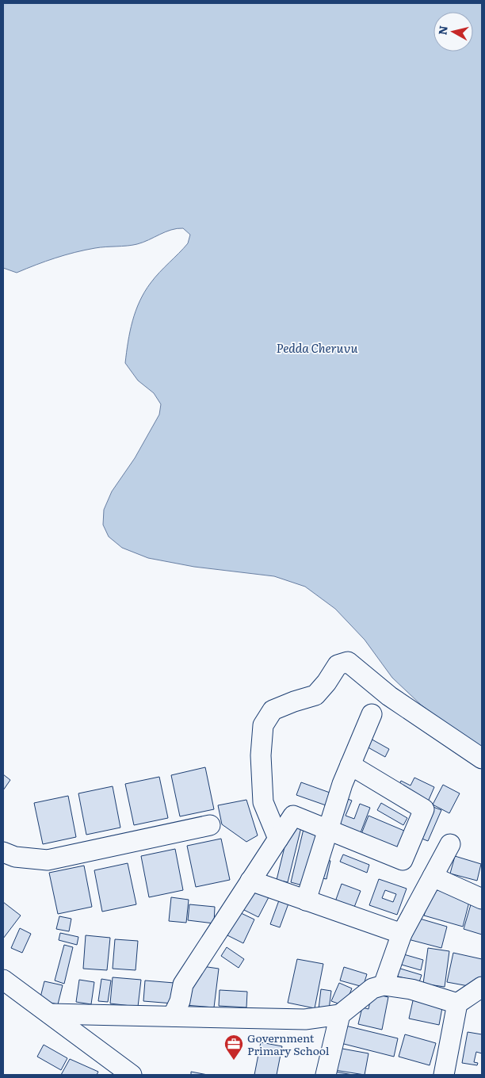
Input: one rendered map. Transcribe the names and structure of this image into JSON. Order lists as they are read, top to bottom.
{
  "water": ["Pedda Cheruvu"],
  "places": {
    "office": ["Government Primary School"]
  },
  "north": "left"
}
